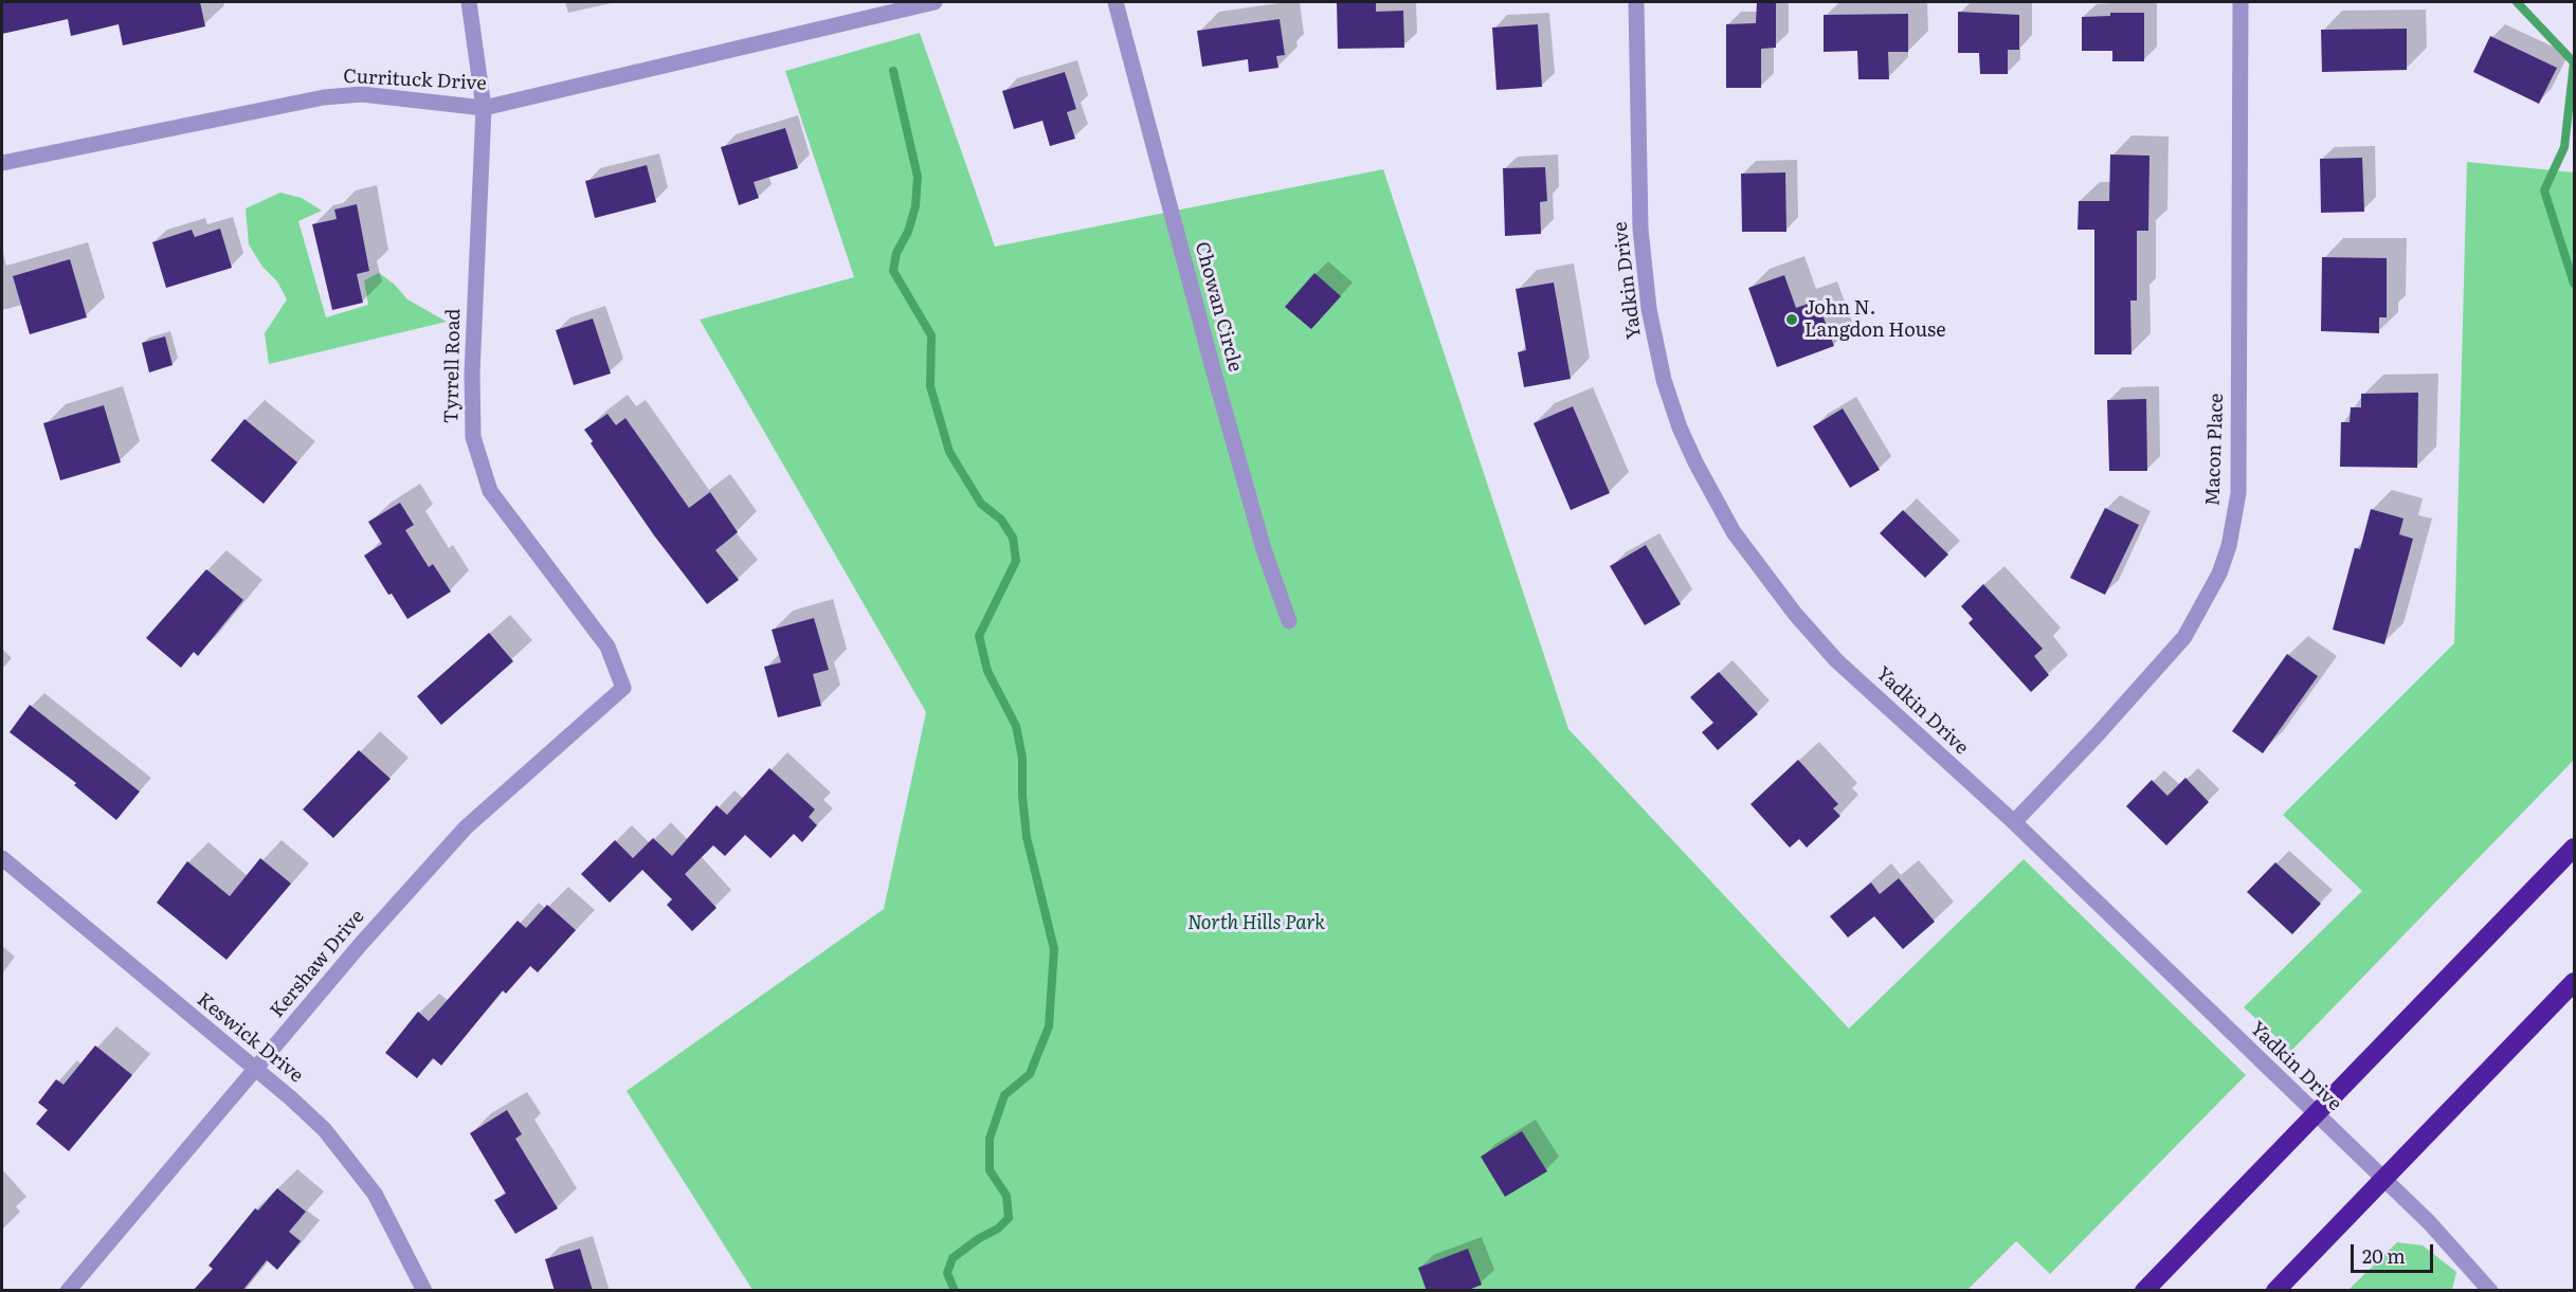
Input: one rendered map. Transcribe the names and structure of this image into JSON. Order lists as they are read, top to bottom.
{
  "streets": {
    "street": [
      "Currituck Drive",
      "Yadkin Drive",
      "Chowan Circle",
      "Tyrrell Road",
      "Macon Place",
      "Kershaw Drive",
      "Keswick Drive"
    ]
  },
  "crossings": [
    ["Currituck Drive", "Tyrrell Road"],
    ["Yadkin Drive", "Macon Place"],
    ["Tyrrell Road", "Kershaw Drive"],
    ["Kershaw Drive", "Keswick Drive"]
  ],
  "parks": ["North Hills Park"],
  "places": ["John N. Langdon House"],
  "scale_bar": "20 m"
}
